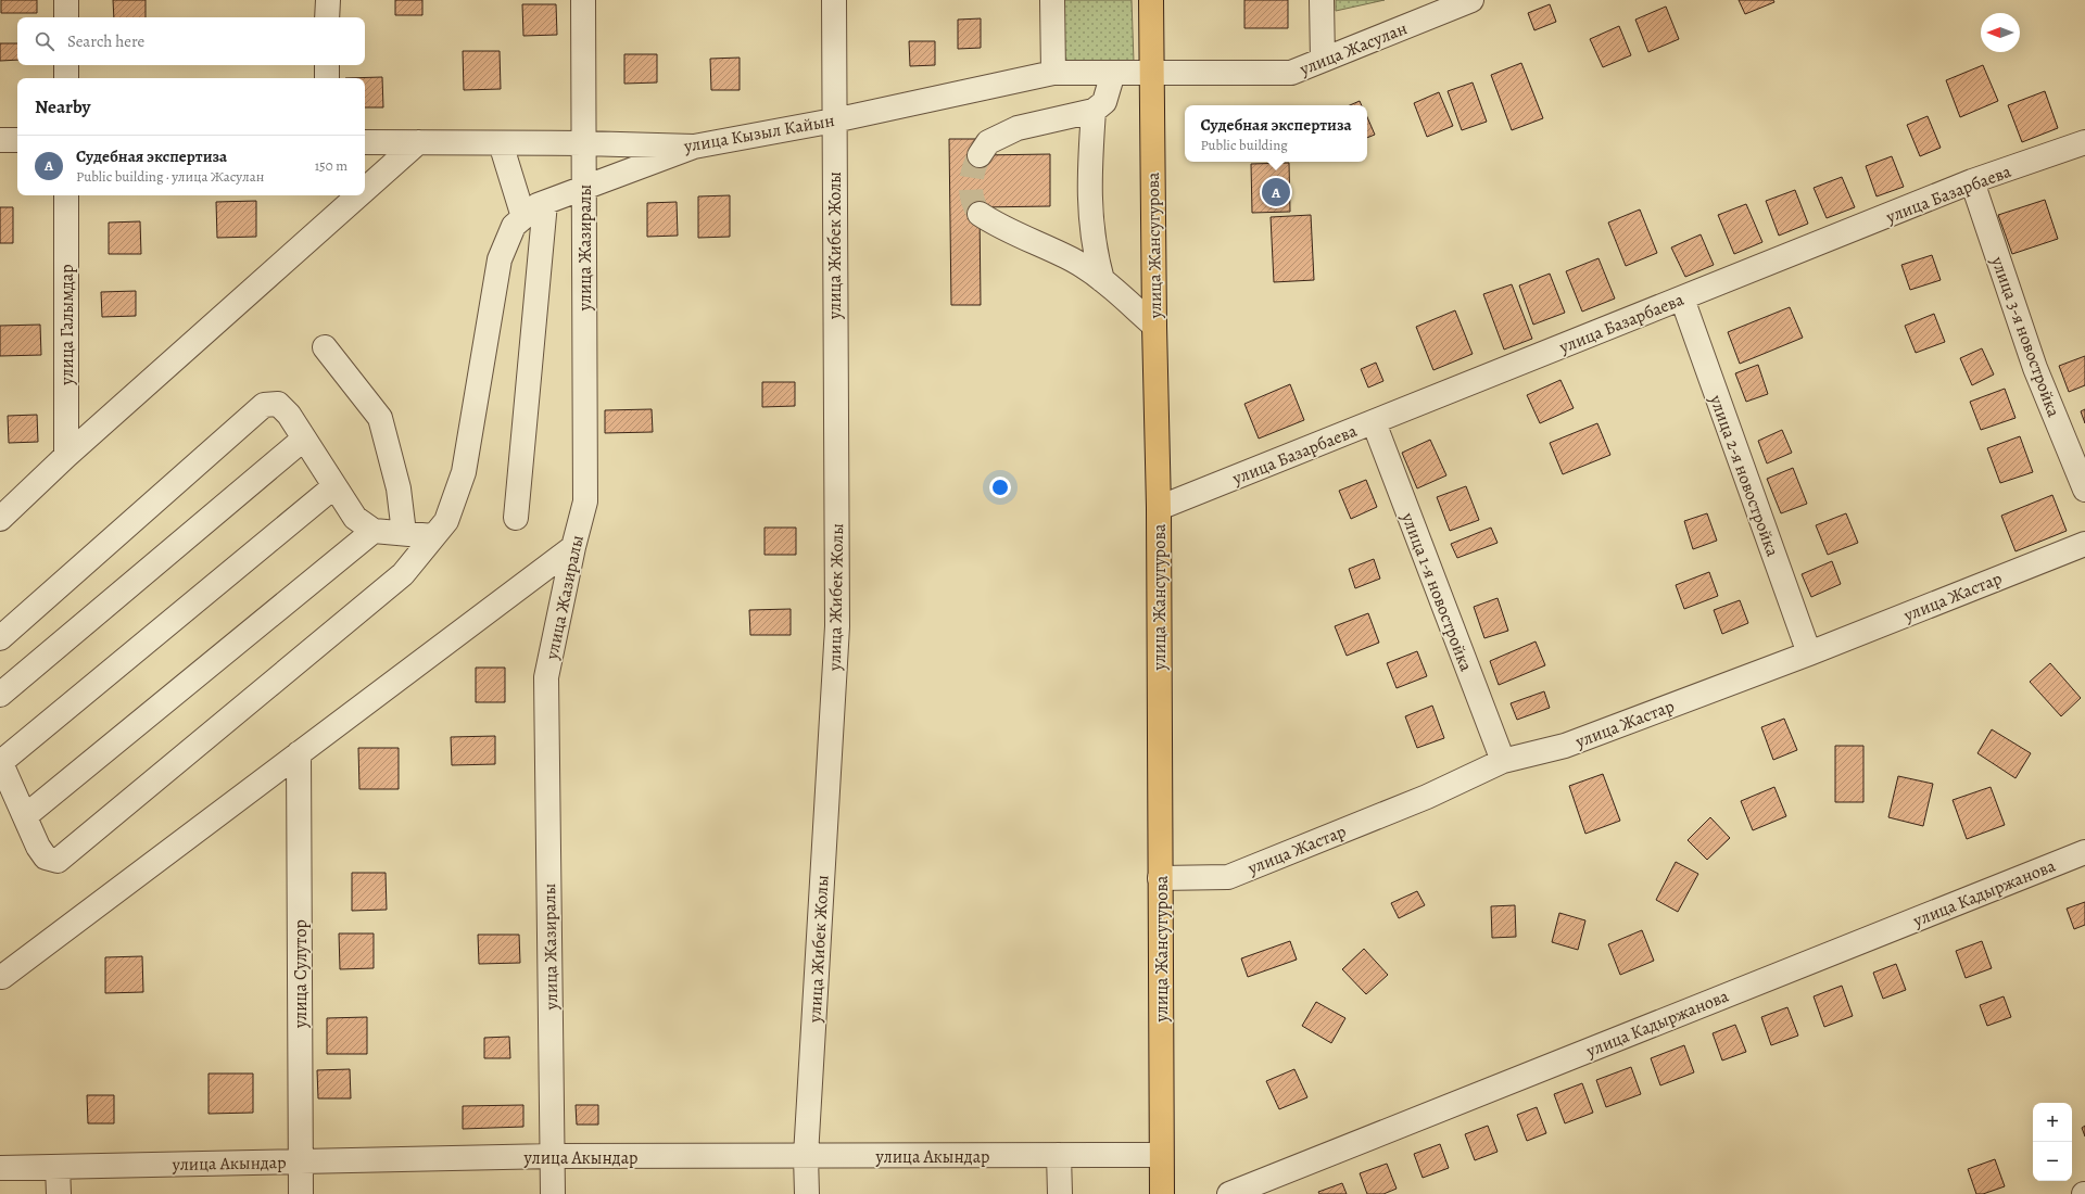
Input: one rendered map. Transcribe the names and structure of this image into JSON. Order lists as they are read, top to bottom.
{
  "streets": {
    "main road": ["улица Жансугурова"],
    "street": [
      "улица Жасулан",
      "улица Кызыл Кайын",
      "улица Базарбаева",
      "улица Жибек Жолы",
      "улица Жазиралы",
      "улица Галымдар",
      "улица 3-я новостройка",
      "улица 2-я новостройка",
      "улица 1-я новостройка",
      "улица Жастар",
      "улица Кадыржанова",
      "улица Сулутор",
      "улица Акындар"
    ]
  },
  "crossings": [
    ["улица Жасулан", "улица Кызыл Кайын"],
    ["улица Жасулан", "улица Жансугурова"],
    ["улица Кызыл Кайын", "улица Жибек Жолы"],
    ["улица Кызыл Кайын", "улица Жансугурова"],
    ["улица Кызыл Кайын", "улица Жазиралы"],
    ["улица Базарбаева", "улица Жансугурова"],
    ["улица Базарбаева", "улица 3-я новостройка"],
    ["улица Базарбаева", "улица 2-я новостройка"],
    ["улица Базарбаева", "улица 1-я новостройка"],
    ["улица Жибек Жолы", "улица Акындар"],
    ["улица Жансугурова", "улица Жастар"],
    ["улица Жансугурова", "улица Акындар"],
    ["улица Жазиралы", "улица Акындар"],
    ["улица 2-я новостройка", "улица Жастар"],
    ["улица 1-я новостройка", "улица Жастар"],
    ["улица Сулутор", "улица Акындар"]
  ],
  "north": "left",
  "page": {
    "search": "Search here",
    "heading": "Nearby",
    "popup": ["Судебная экспертиза", "Public building"],
    "list": [
      {
        "mark": "A",
        "name": "Судебная экспертиза",
        "note": "Public building · улица Жасулан",
        "value": "150 m"
      }
    ],
    "pins": "A",
    "map_buttons": ["+", "−"]
  }
}
